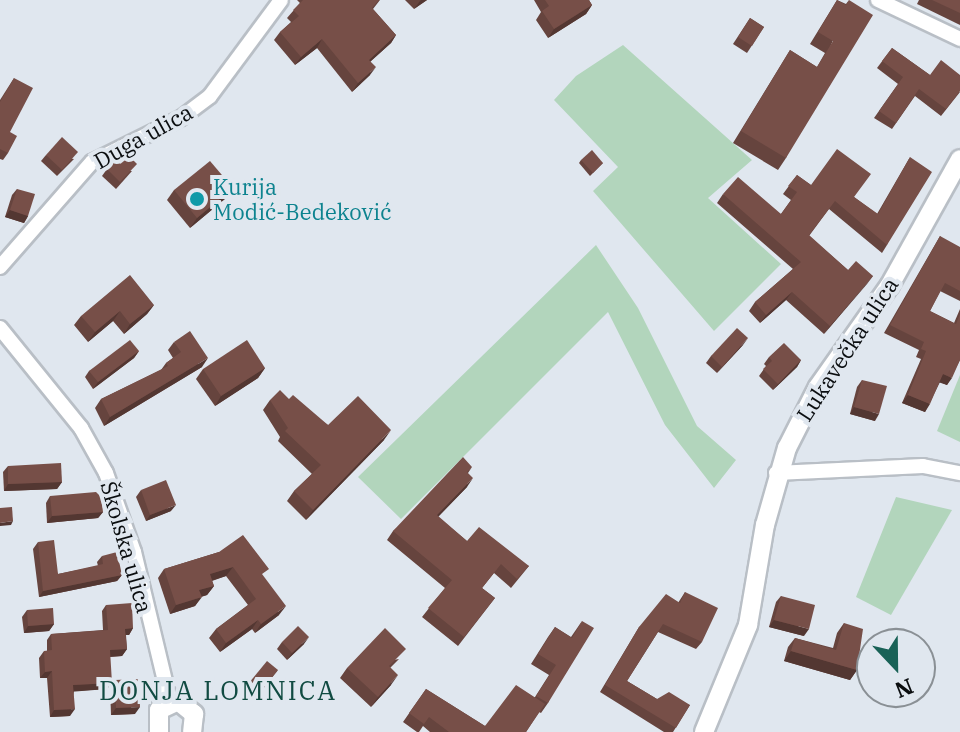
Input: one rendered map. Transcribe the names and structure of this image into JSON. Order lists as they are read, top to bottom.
{
  "streets": {
    "street": ["Duga ulica", "Lukavečka ulica", "Školska ulica"]
  },
  "districts": ["DONJA LOMNICA"],
  "places": ["Kurija Modić-Bedeković"],
  "north": "bottom"
}
